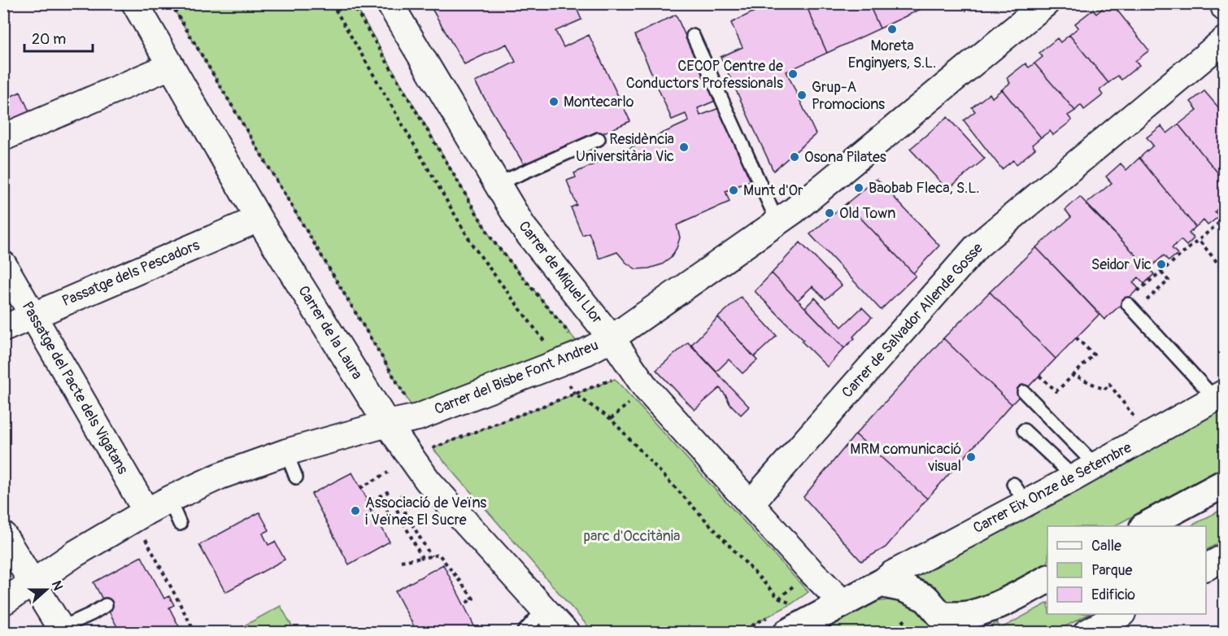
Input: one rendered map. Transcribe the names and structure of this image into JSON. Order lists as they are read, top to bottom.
{
  "streets": {
    "street": [
      "Carrer de Miquel Llor",
      "Passatge dels Pescadors",
      "Carrer de Salvador Allende Gosse",
      "Carrer de la Laura",
      "Carrer del Bisbe Font Andreu",
      "Passatge del Pacte dels Vigatans",
      "Carrer Eix Onze de Setembre"
    ]
  },
  "crossings": [
    ["Carrer de Miquel Llor", "Carrer de Salvador Allende Gosse"],
    ["Carrer de Miquel Llor", "Carrer del Bisbe Font Andreu"],
    ["Carrer de Miquel Llor", "Carrer Eix Onze de Setembre"],
    ["Passatge dels Pescadors", "Carrer de la Laura"],
    ["Passatge dels Pescadors", "Passatge del Pacte dels Vigatans"],
    ["Carrer de la Laura", "Carrer del Bisbe Font Andreu"],
    ["Carrer del Bisbe Font Andreu", "Passatge del Pacte dels Vigatans"]
  ],
  "parks": ["parc d'Occitània"],
  "places": [
    "Moreta Enginyers, S.L.",
    "CECOP Centre de Conductors Professionals",
    "Grup-A Promocions",
    "Montecarlo",
    "Residència Universitària Vic",
    "Osona Pilates",
    "Baobab Fleca, S.L.",
    "Munt d'Or",
    "Old Town",
    "Seidor Vic",
    "MRM comunicació visual",
    "Associació de Veïns i Veïnes El Sucre"
  ],
  "legend": ["Calle", "Parque", "Edificio"],
  "scale_bar": "20 m",
  "north": "right"
}
